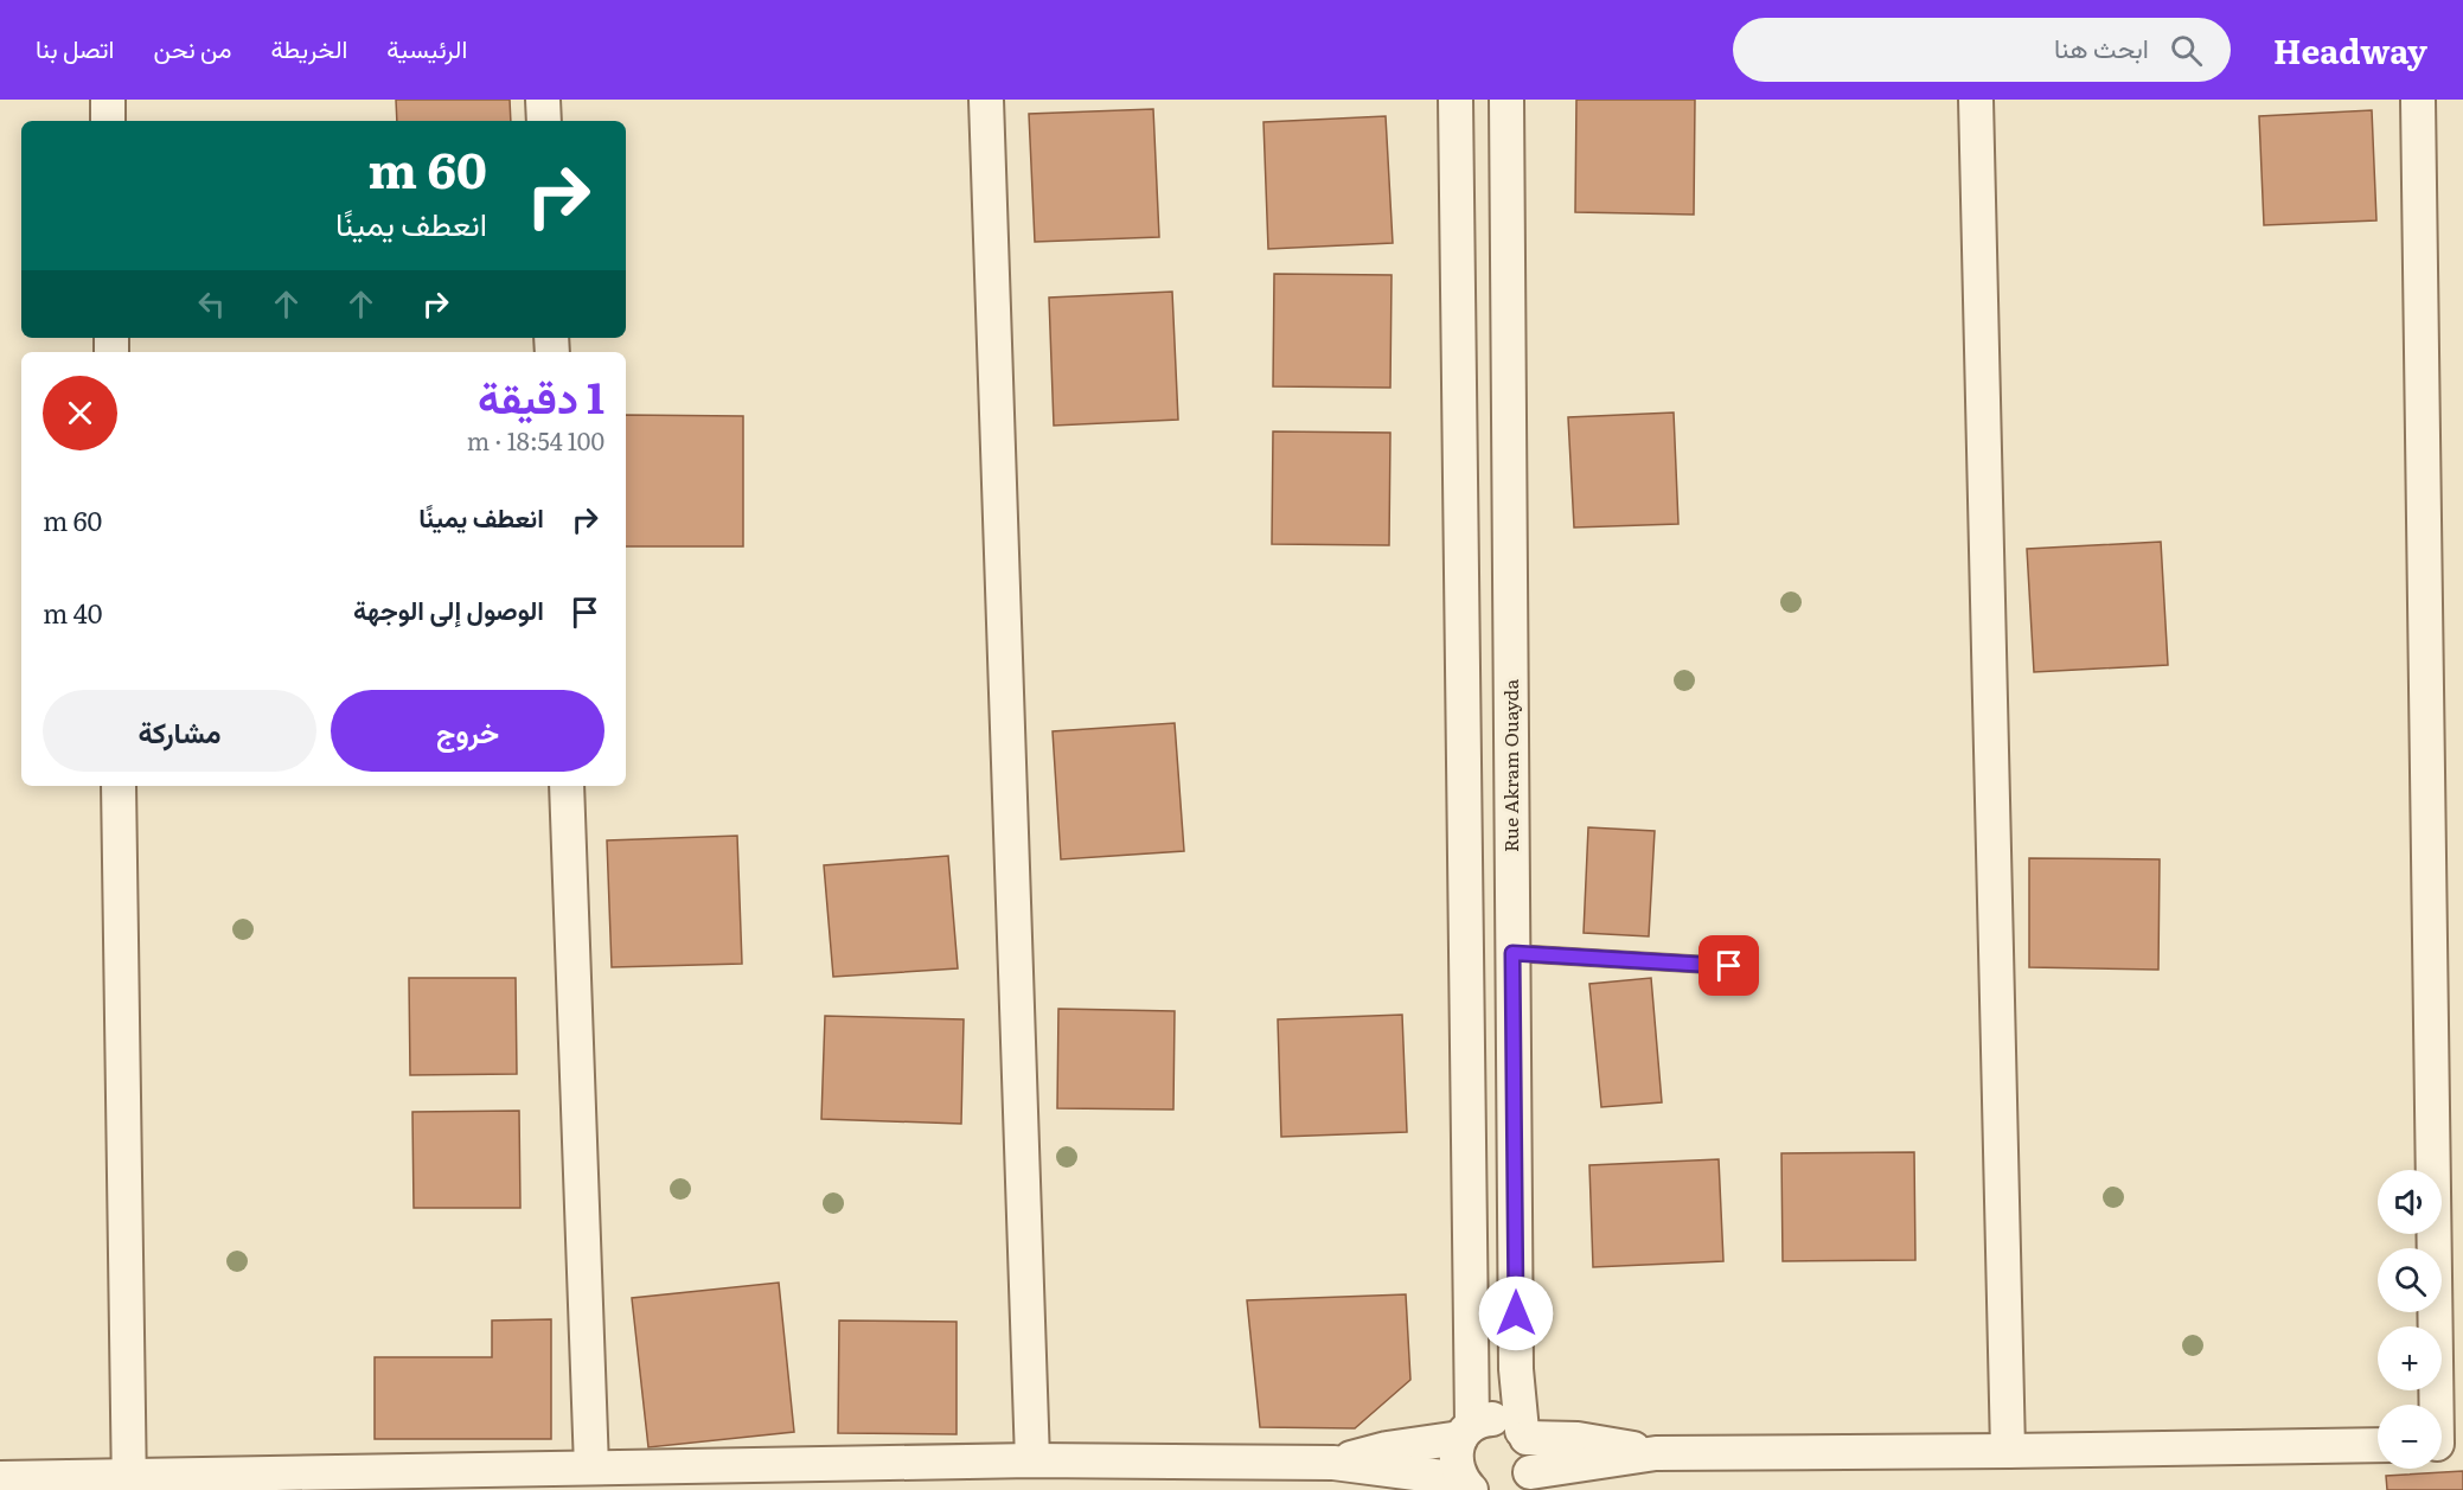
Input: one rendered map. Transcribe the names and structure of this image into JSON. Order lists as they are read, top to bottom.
{
  "streets": {
    "street": ["Rue Akram Ouayda"]
  },
  "page": {
    "header": "Headway",
    "search": "ابحث هنا",
    "nav": [
      "الرئيسية",
      "الخريطة",
      "من نحن",
      "اتصل بنا"
    ],
    "turn": ["60 m", "انعطف يمينًا"],
    "heading": ["1 دقيقة", "100 m · 18:54"],
    "list": [
      {
        "name": "انعطف يمينًا",
        "value": "60 m"
      },
      {
        "name": "الوصول إلى الوجهة",
        "value": "40 m"
      }
    ],
    "buttons": ["خروج", "مشاركة"],
    "map_buttons": ["+", "−"]
  }
}
